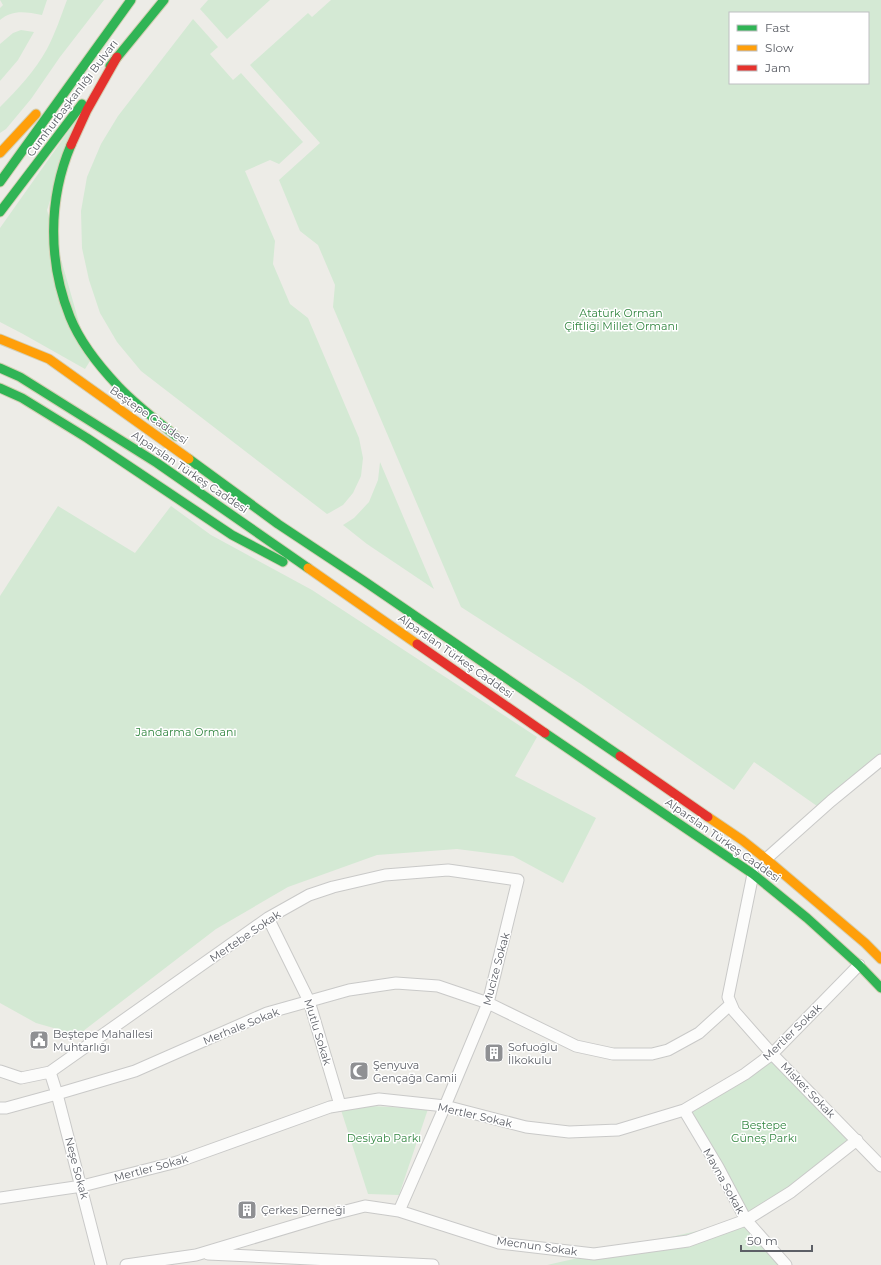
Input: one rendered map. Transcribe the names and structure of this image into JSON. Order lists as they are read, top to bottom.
{
  "streets": {
    "main road": ["Cumhurbaşkanlığı Bulvarı", "Beştepe Caddesi", "Alparslan Türkeş Caddesi"],
    "street": [
      "Mertebe Sokak",
      "Mucize Sokak",
      "Merhale Sokak",
      "Mutlu Sokak",
      "Mertler Sokak",
      "Misket Sokak",
      "Neşe Sokak",
      "Mavna Sokak",
      "Mecnun Sokak"
    ]
  },
  "crossings": [
    ["Beştepe Caddesi", "Alparslan Türkeş Caddesi"],
    ["Alparslan Türkeş Caddesi", "Mertler Sokak"],
    ["Mertebe Sokak", "Mucize Sokak"],
    ["Mertebe Sokak", "Mutlu Sokak"],
    ["Mertebe Sokak", "Neşe Sokak"],
    ["Mucize Sokak", "Merhale Sokak"],
    ["Mucize Sokak", "Mertler Sokak"],
    ["Mucize Sokak", "Mecnun Sokak"],
    ["Merhale Sokak", "Mutlu Sokak"],
    ["Merhale Sokak", "Misket Sokak"],
    ["Merhale Sokak", "Neşe Sokak"],
    ["Mutlu Sokak", "Mertler Sokak"],
    ["Mertler Sokak", "Misket Sokak"],
    ["Mertler Sokak", "Neşe Sokak"],
    ["Mertler Sokak", "Mavna Sokak"],
    ["Misket Sokak", "Mecnun Sokak"],
    ["Mavna Sokak", "Mecnun Sokak"]
  ],
  "parks": [
    "Atatürk Orman Çiftliği Millet Ormanı",
    "Jandarma Ormanı",
    "Beştepe Güneş Parkı",
    "Desiyab Parkı"
  ],
  "places": {
    "public building": ["Beştepe Mahallesi Muhtarlığı"],
    "building": ["Sofuoğlu İlkokulu", "Çerkes Derneği"],
    "mosque": ["Şenyuva Gençağa Camii"]
  },
  "legend": ["Fast", "Slow", "Jam"],
  "scale_bar": "50 m"
}
